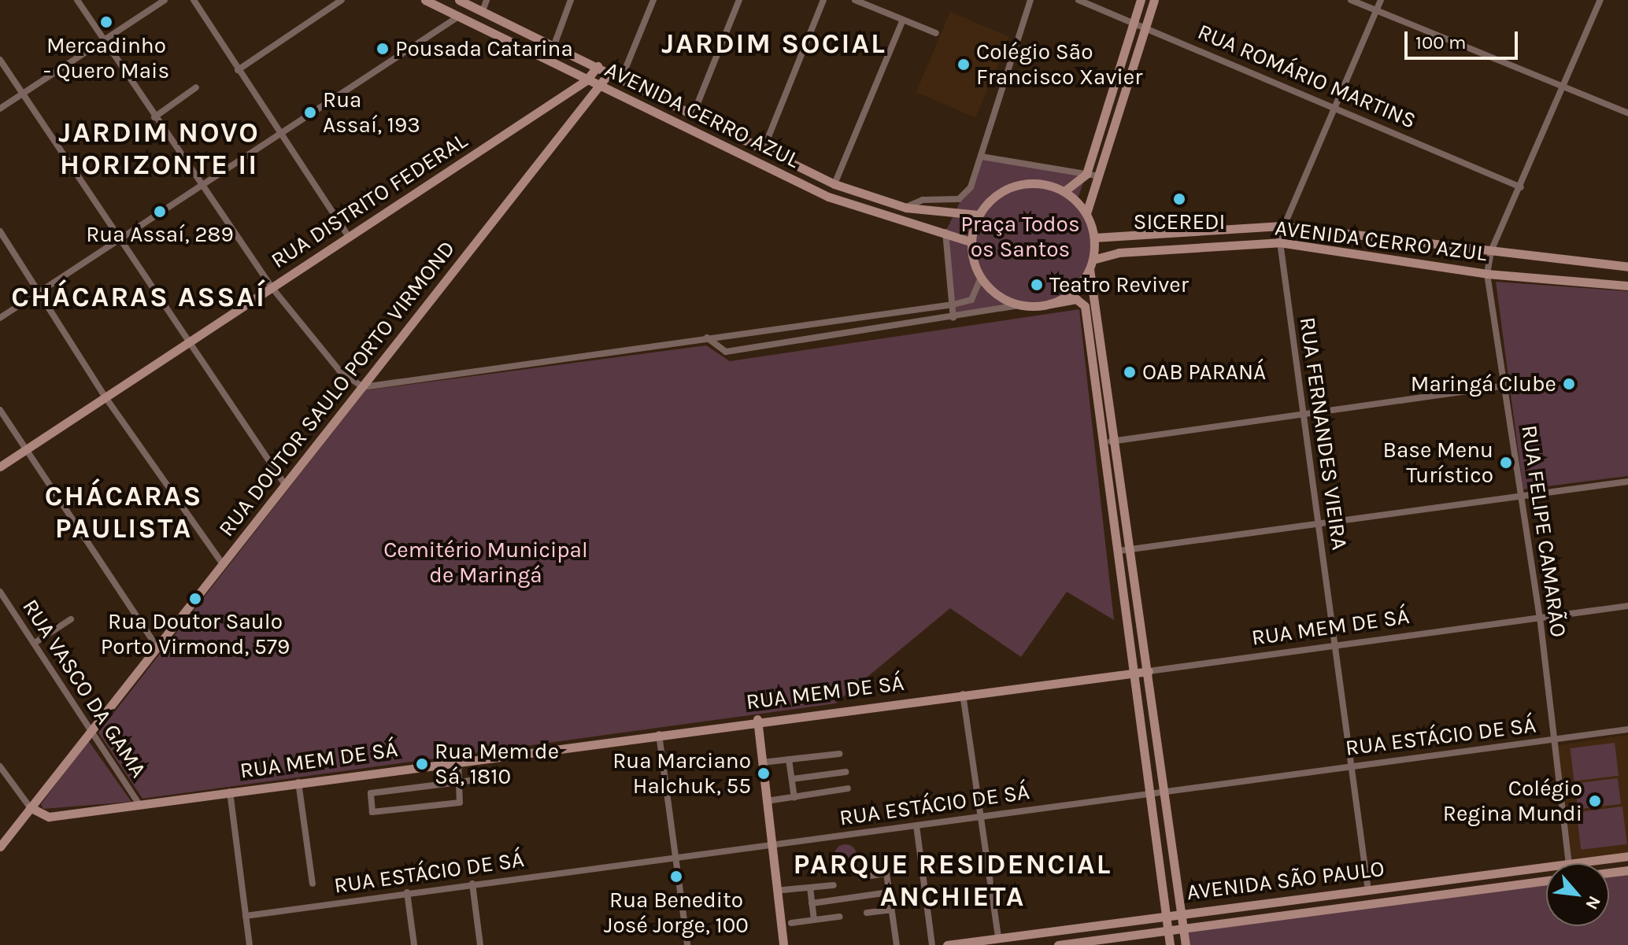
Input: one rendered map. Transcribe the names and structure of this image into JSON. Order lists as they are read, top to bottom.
{
  "streets": {
    "main road": [
      "AVENIDA CERRO AZUL",
      "RUA DISTRITO FEDERAL",
      "RUA DOUTOR SAULO PORTO VIRMOND",
      "RUA MEM DE SÁ",
      "AVENIDA SÃO PAULO"
    ],
    "street": [
      "RUA ROMÁRIO MARTINS",
      "RUA FERNANDES VIEIRA",
      "RUA FELIPE CAMARÃO",
      "RUA VASCO DA GAMA",
      "RUA ESTÁCIO DE SÁ"
    ]
  },
  "crossings": [
    ["RUA ROMÁRIO MARTINS", "RUA FERNANDES VIEIRA"],
    ["RUA ROMÁRIO MARTINS", "RUA FELIPE CAMARÃO"],
    ["AVENIDA CERRO AZUL", "RUA DISTRITO FEDERAL"],
    ["AVENIDA CERRO AZUL", "RUA DOUTOR SAULO PORTO VIRMOND"],
    ["AVENIDA CERRO AZUL", "RUA FERNANDES VIEIRA"],
    ["AVENIDA CERRO AZUL", "RUA FELIPE CAMARÃO"],
    ["RUA DOUTOR SAULO PORTO VIRMOND", "RUA MEM DE SÁ"],
    ["RUA DOUTOR SAULO PORTO VIRMOND", "RUA VASCO DA GAMA"],
    ["RUA FERNANDES VIEIRA", "RUA MEM DE SÁ"],
    ["RUA FERNANDES VIEIRA", "RUA ESTÁCIO DE SÁ"],
    ["RUA FERNANDES VIEIRA", "AVENIDA SÃO PAULO"],
    ["RUA FELIPE CAMARÃO", "RUA MEM DE SÁ"],
    ["RUA FELIPE CAMARÃO", "RUA ESTÁCIO DE SÁ"],
    ["RUA MEM DE SÁ", "RUA VASCO DA GAMA"]
  ],
  "districts": [
    "JARDIM SOCIAL",
    "JARDIM NOVO HORIZONTE II",
    "CHÁCARAS ASSAÍ",
    "CHÁCARAS PAULISTA",
    "PARQUE RESIDENCIAL ANCHIETA"
  ],
  "parks": ["Praça Todos os Santos", "Cemitério Municipal de Maringá"],
  "places": [
    "Mercadinho - Quero Mais",
    "Pousada Catarina",
    "Colégio São Francisco Xavier",
    "Rua Assaí, 193",
    "SICEREDI",
    "Rua Assaí, 289",
    "Teatro Reviver",
    "OAB PARANÁ",
    "Maringá Clube",
    "Base Menu Turístico",
    "Rua Doutor Saulo Porto Virmond, 579",
    "Rua Mem de Sá, 1810",
    "Rua Marciano Halchuk, 55",
    "Colégio Regina Mundi",
    "Rua Benedito José Jorge, 100"
  ],
  "scale_bar": "100 m",
  "north": "bottom right"
}
